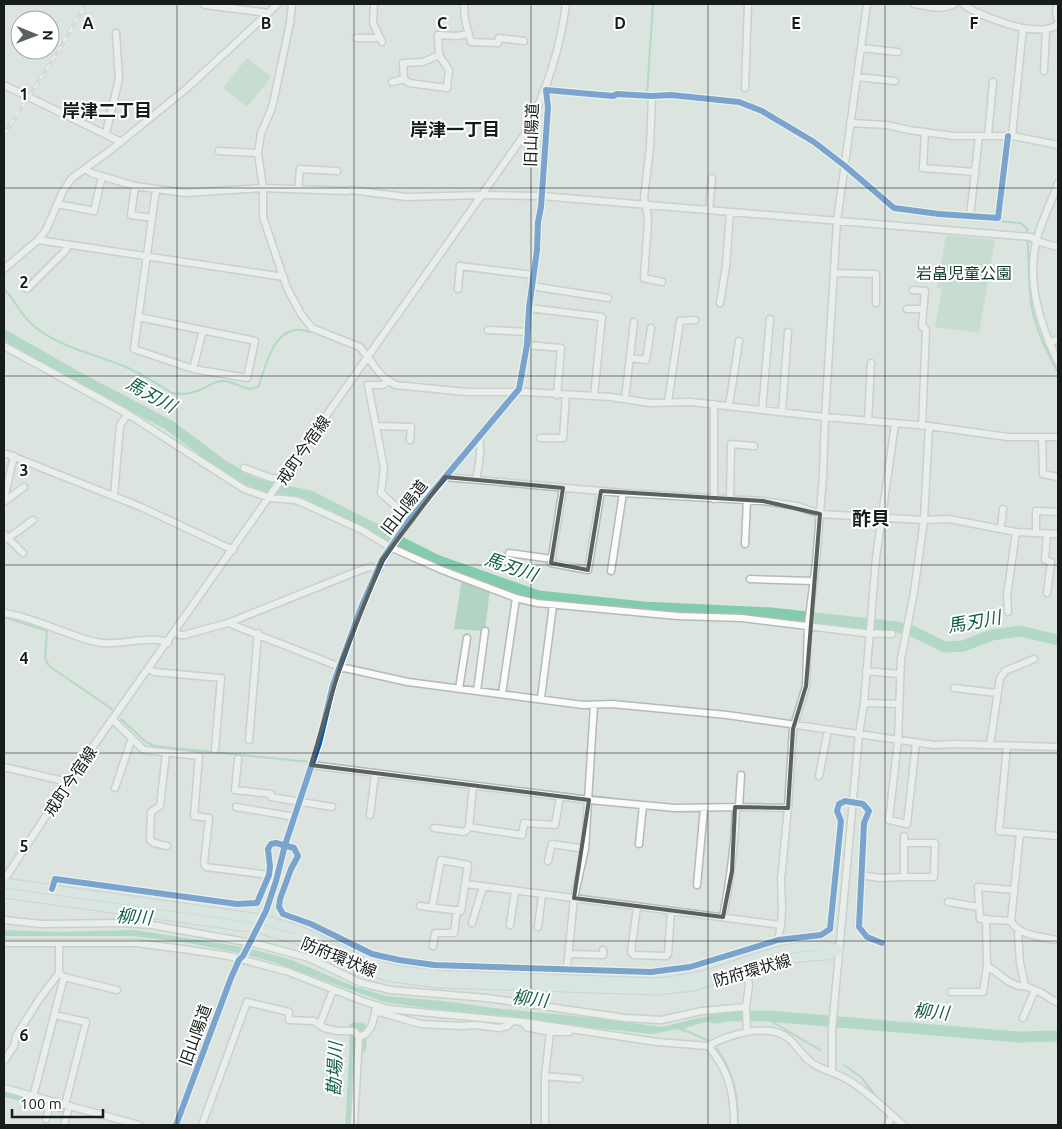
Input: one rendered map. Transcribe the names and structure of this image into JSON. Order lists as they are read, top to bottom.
{
  "streets": {
    "main road": ["防府環状線"],
    "street": ["旧山陽道", "戒町今宿線"]
  },
  "crossings": [
    ["旧山陽道", "戒町今宿線"],
    ["旧山陽道", "防府環状線"],
    ["戒町今宿線", "防府環状線"]
  ],
  "districts": ["岸津二丁目", "岸津一丁目", "酢貝"],
  "water": ["馬刃川", "柳川", "勘場川"],
  "parks": ["岩畠児童公園"],
  "scale_bar": "100 m",
  "north": "right",
  "grid": {
    "columns": [
      "A",
      "B",
      "C",
      "D",
      "E",
      "F"
    ],
    "rows": [
      "1",
      "2",
      "3",
      "4",
      "5",
      "6"
    ]
  }
}
